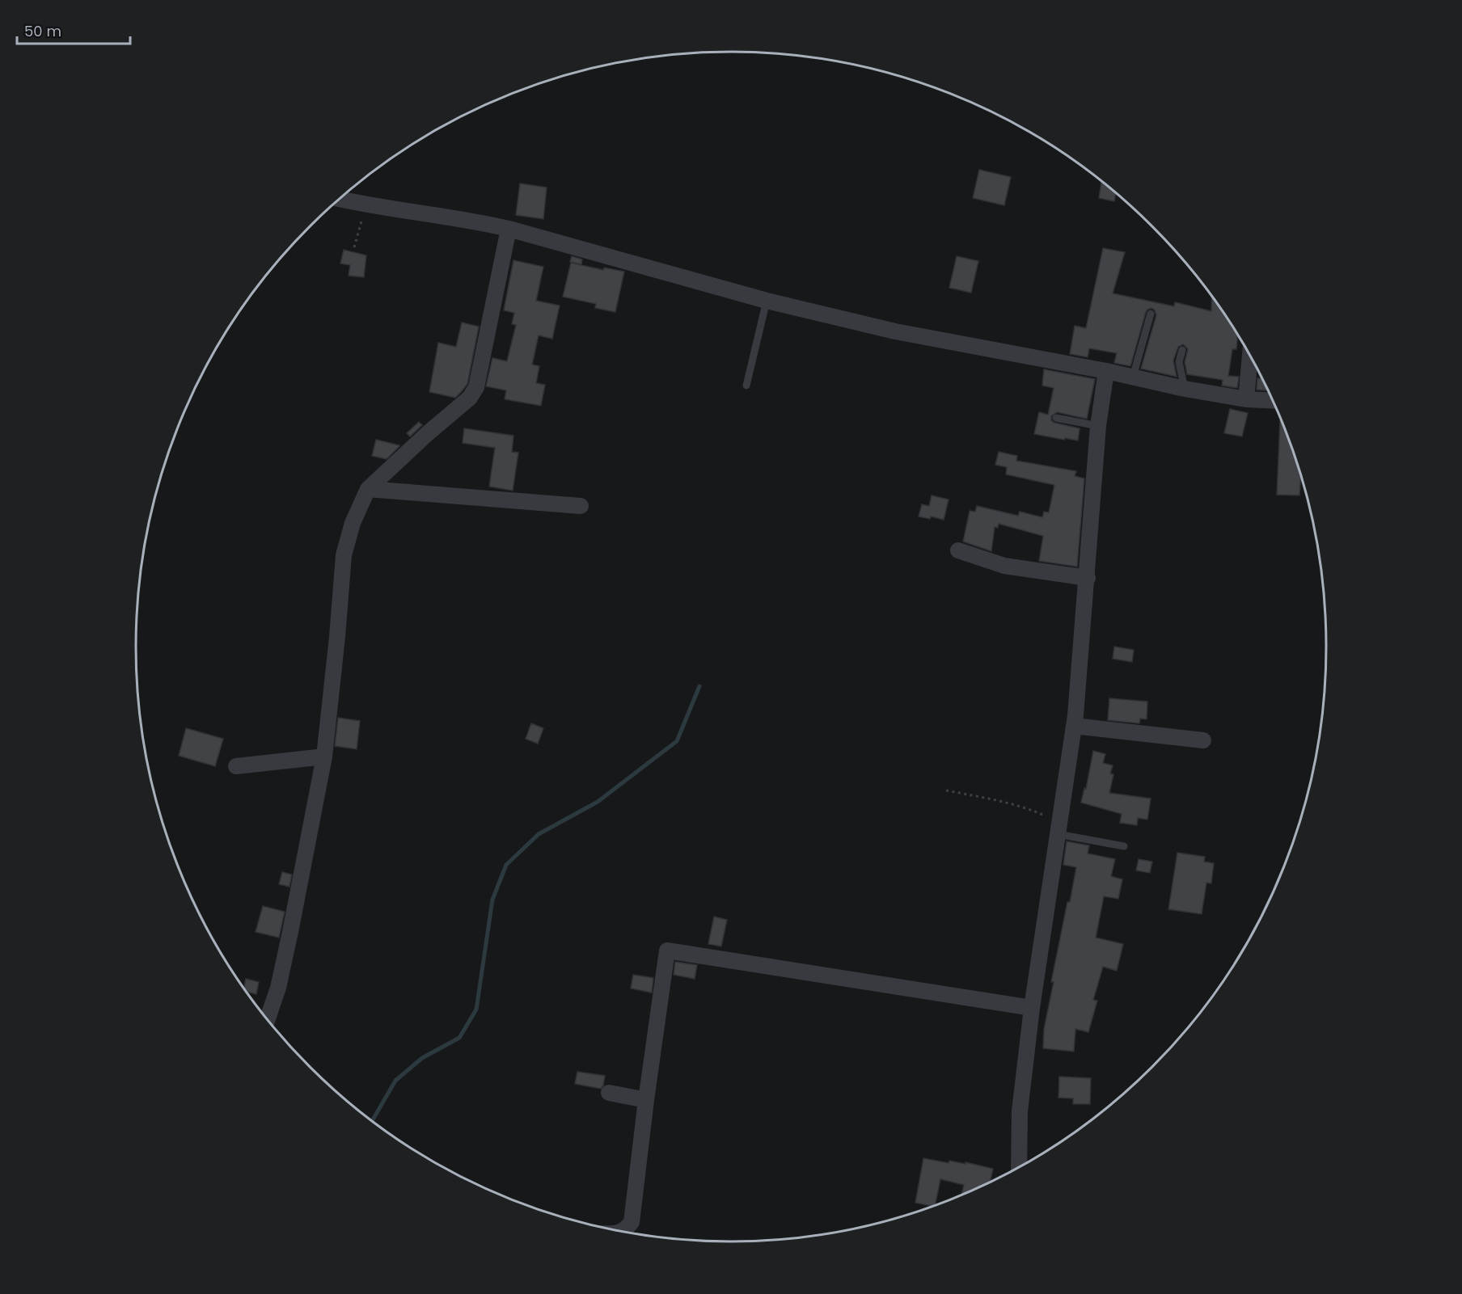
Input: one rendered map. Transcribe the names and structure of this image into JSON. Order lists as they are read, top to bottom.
{
  "scale_bar": "50 m"
}
